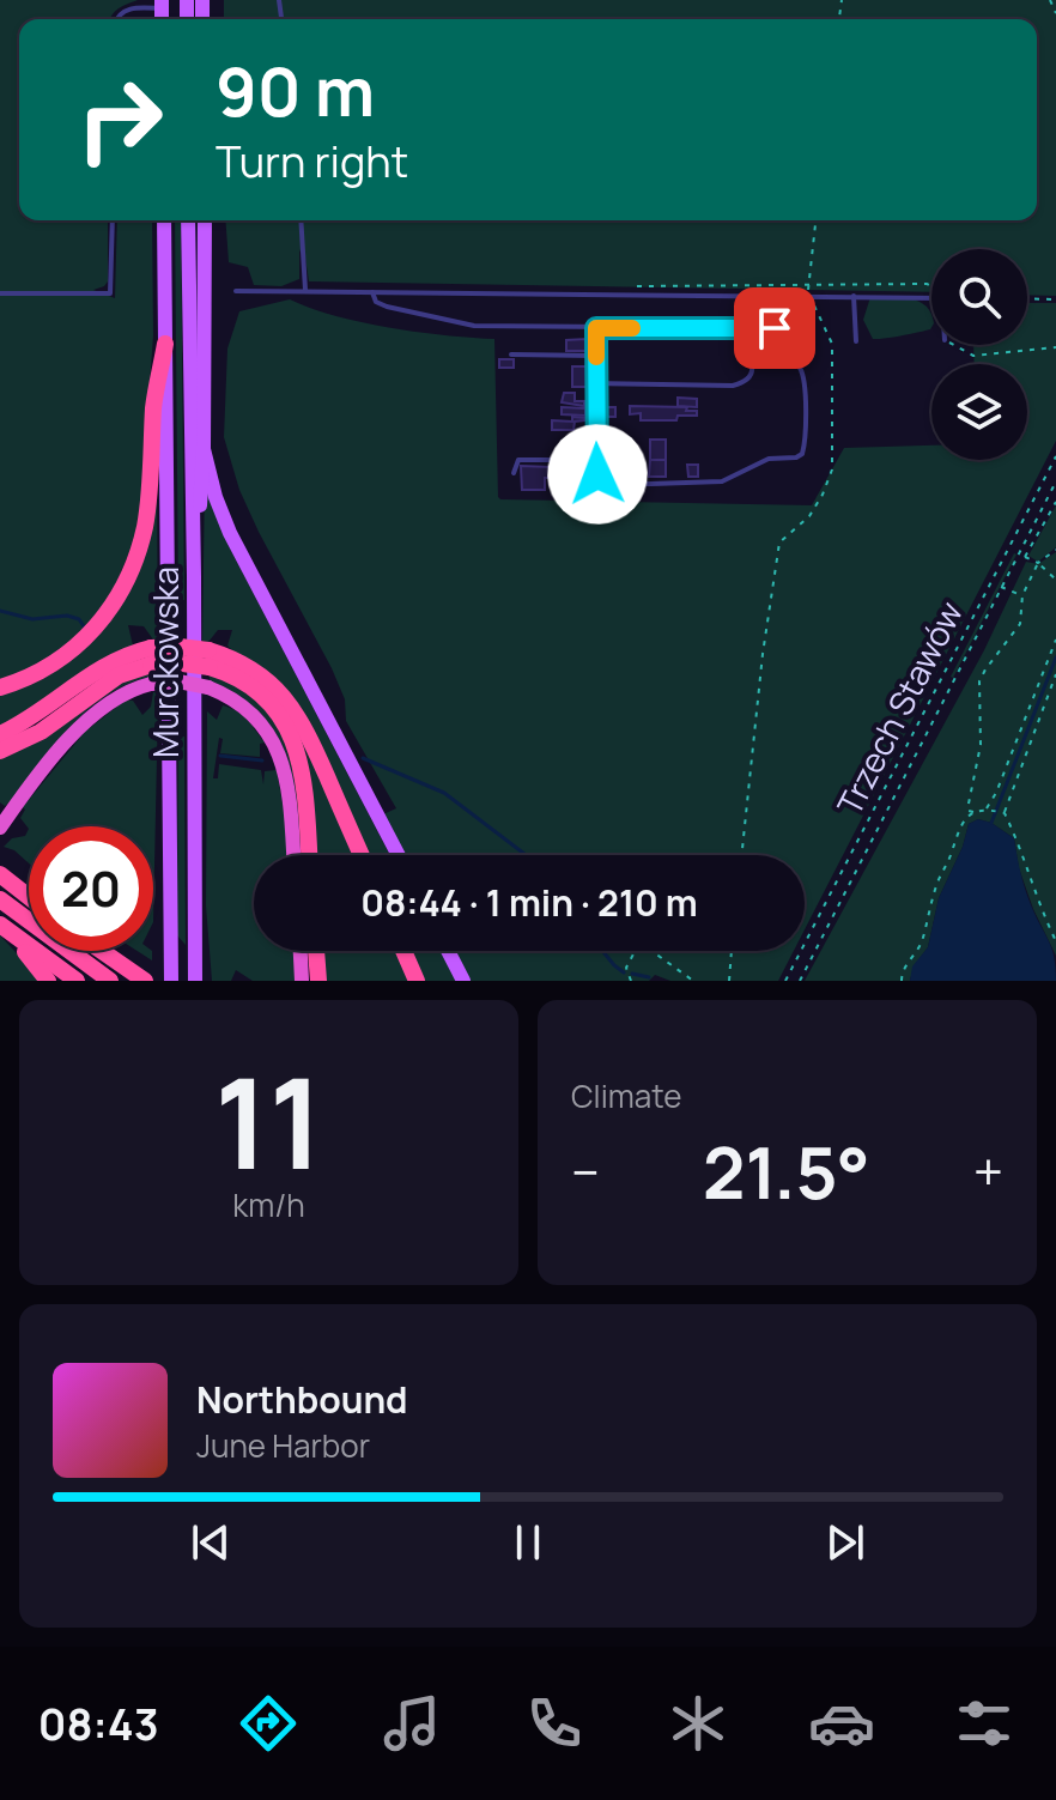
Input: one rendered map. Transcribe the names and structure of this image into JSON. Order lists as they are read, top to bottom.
{
  "streets": {
    "main road": ["Murckowska"],
    "path": ["Trzech Stawów"]
  },
  "page": {
    "turn": ["90 m", "Turn right"],
    "limit": "20",
    "trip": "08:44 · 1 min · 210 m",
    "tile": [
      ["11", "km/h"],
      "Climate"
    ],
    "heat": ["−", "21.5°", "+"],
    "song": ["Northbound", "June Harbor"],
    "tabs": "08:43"
  }
}
